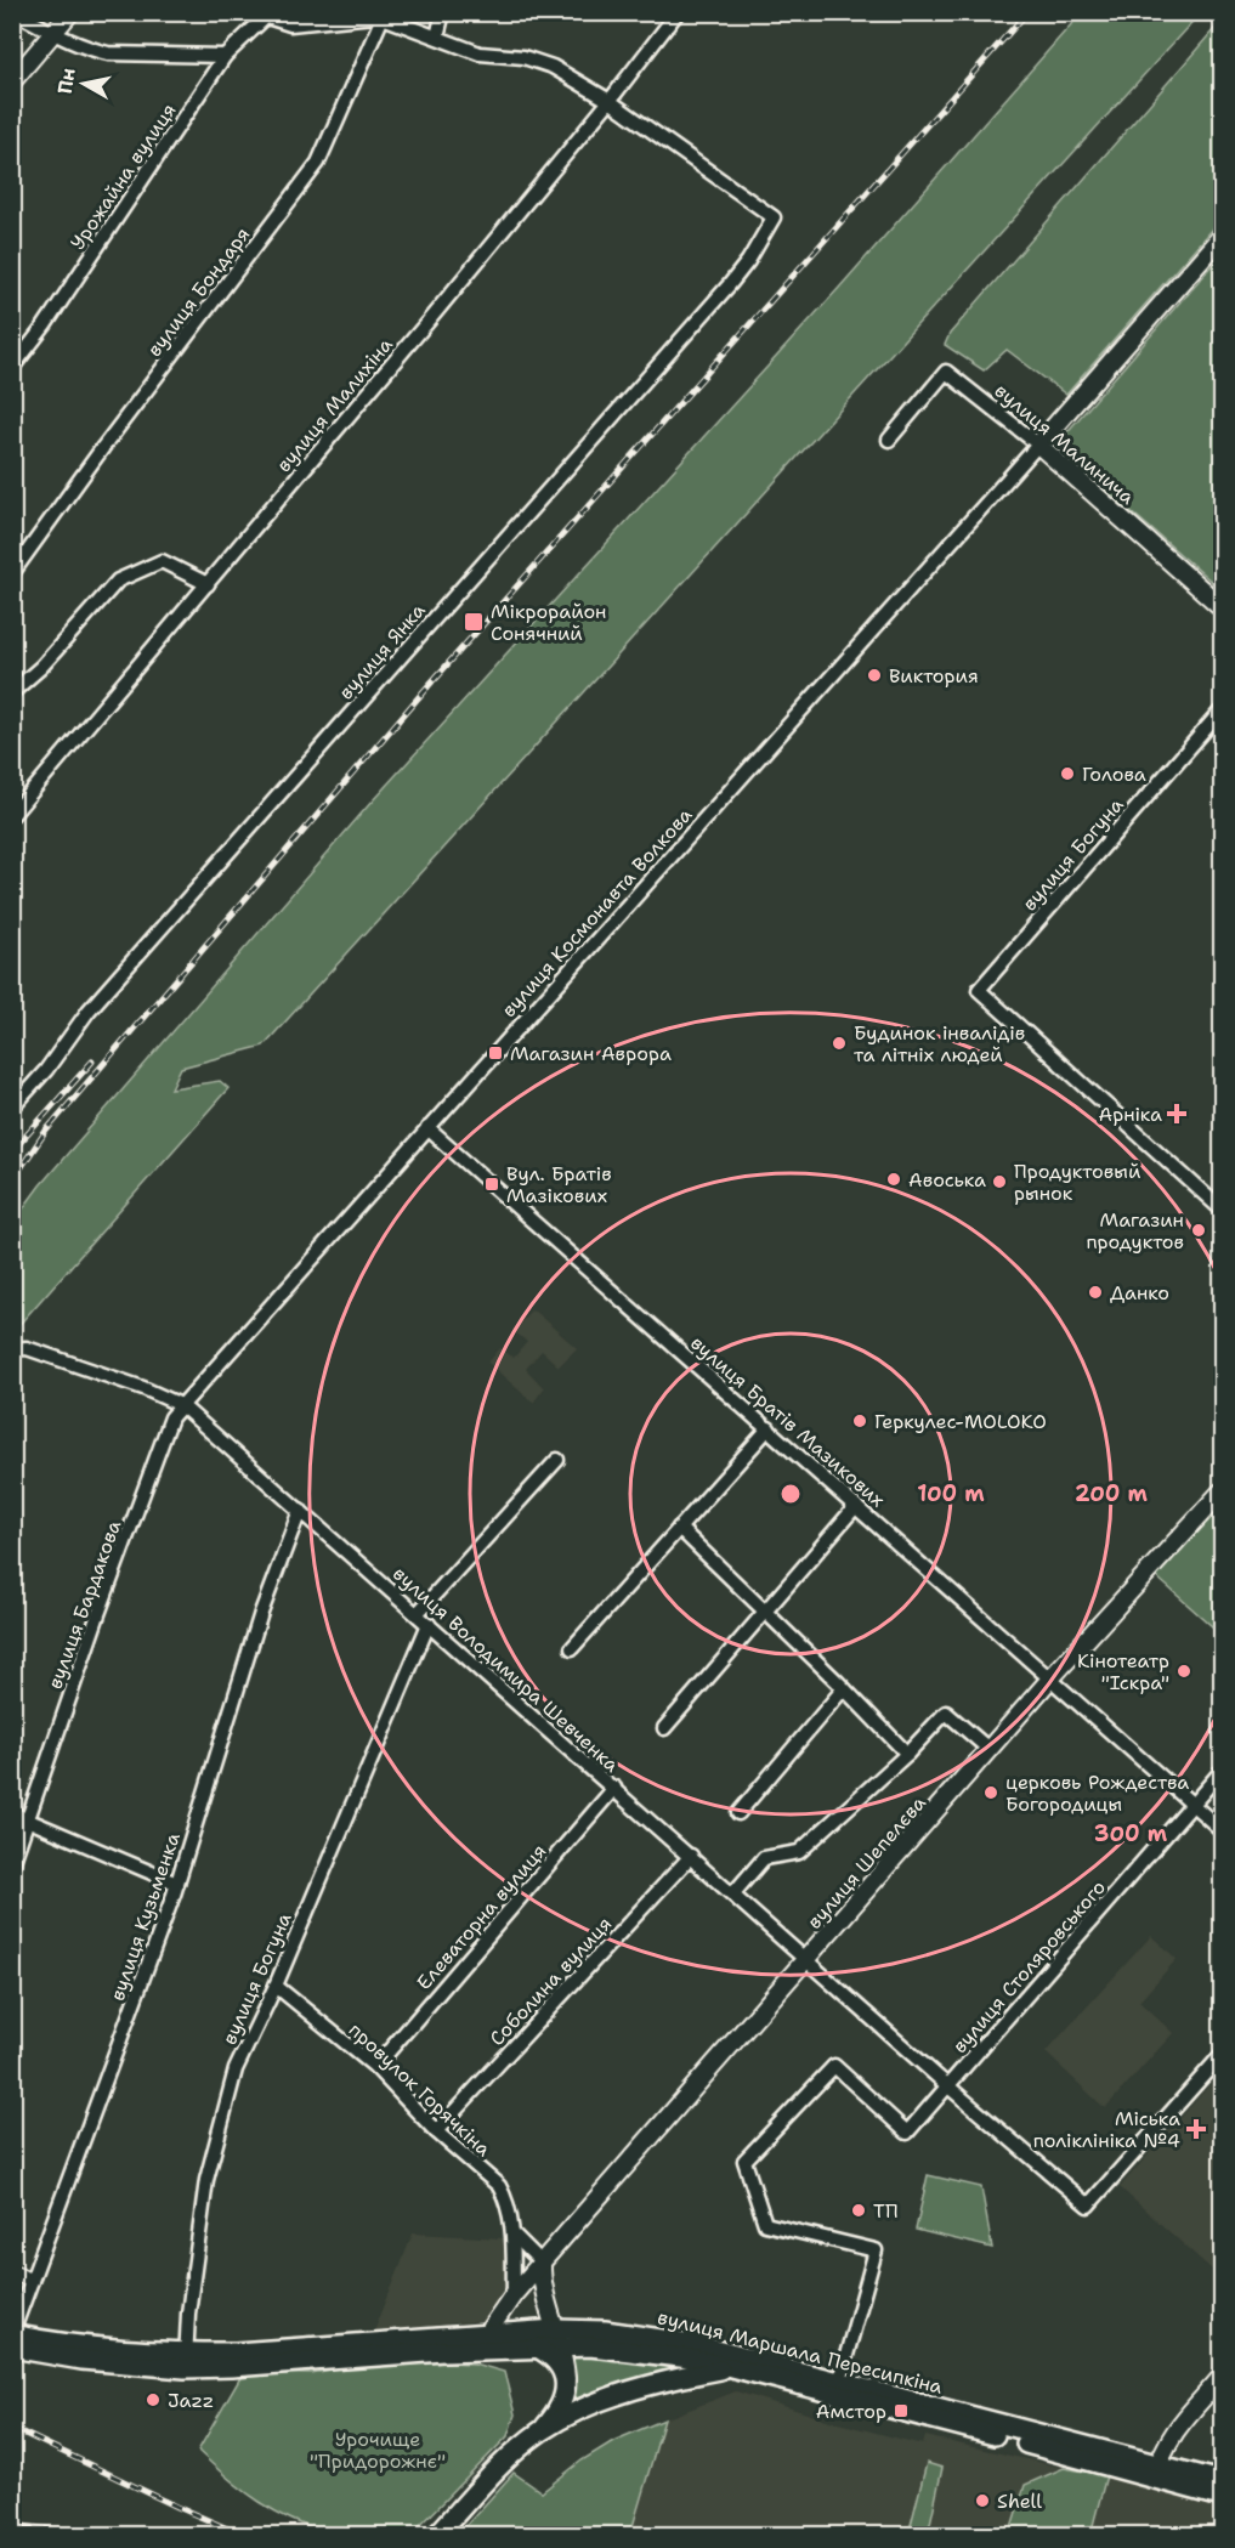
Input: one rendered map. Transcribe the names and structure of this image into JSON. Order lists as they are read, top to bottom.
{
  "streets": {
    "main road": ["вулиця Маршала Пересипкіна"],
    "street": [
      "Урожайна вулиця",
      "вулиця Бондаря",
      "вулиця Малихіна",
      "вулиця Малинича",
      "вулиця Янка",
      "вулиця Богуна",
      "вулиця Космонавта Волкова",
      "вулиця Братів Мазикових",
      "вулиця Бардакова",
      "вулиця Володимира Шевченка",
      "вулиця Шепелєва",
      "вулиця Кузьменка",
      "Елеваторна вулиця",
      "вулиця Столяровського",
      "Соболина вулиця",
      "провулок Горячкіна"
    ]
  },
  "crossings": [
    ["вулиця Малихіна", "вулиця Янка"],
    ["вулиця Малинича", "вулиця Космонавта Волкова"],
    ["вулиця Богуна", "вулиця Володимира Шевченка"],
    ["вулиця Богуна", "провулок Горячкіна"],
    ["вулиця Богуна", "вулиця Маршала Пересипкіна"],
    ["вулиця Космонавта Волкова", "вулиця Братів Мазикових"],
    ["вулиця Космонавта Волкова", "вулиця Бардакова"],
    ["вулиця Космонавта Волкова", "вулиця Володимира Шевченка"],
    ["вулиця Братів Мазикових", "вулиця Шепелєва"],
    ["вулиця Братів Мазикових", "вулиця Столяровського"],
    ["вулиця Бардакова", "вулиця Володимира Шевченка"],
    ["вулиця Володимира Шевченка", "вулиця Шепелєва"],
    ["вулиця Володимира Шевченка", "вулиця Кузьменка"],
    ["вулиця Володимира Шевченка", "Елеваторна вулиця"],
    ["вулиця Володимира Шевченка", "вулиця Столяровського"],
    ["вулиця Володимира Шевченка", "Соболина вулиця"],
    ["вулиця Шепелєва", "провулок Горячкіна"],
    ["вулиця Шепелєва", "вулиця Маршала Пересипкіна"],
    ["вулиця Кузьменка", "вулиця Маршала Пересипкіна"],
    ["Елеваторна вулиця", "провулок Горячкіна"],
    ["вулиця Столяровського", "вулиця Маршала Пересипкіна"],
    ["Соболина вулиця", "провулок Горячкіна"]
  ],
  "parks": ["Урочище \"Придорожнє\""],
  "places": {
    "transit": [
      "Мікрорайон Сонячний",
      "Магазин Аврора",
      "Вул. Братів Мазікових",
      "Амстор"
    ],
    "other": [
      "Виктория",
      "Голова",
      "Будинок інвалідів та літніх людей",
      "Авоська",
      "Продуктовый рынок",
      "Магазин продуктов",
      "Данко",
      "Геркулес-MOLOKO",
      "Кінотеатр \"Іскра\"",
      "церковь Рождества Богородицы",
      "ТП",
      "Jazz",
      "Shell"
    ],
    "health": ["Арніка", "Міська поліклініка №4"]
  },
  "north": "left",
  "rings": ["100 m", "200 m", "300 m"]
}
